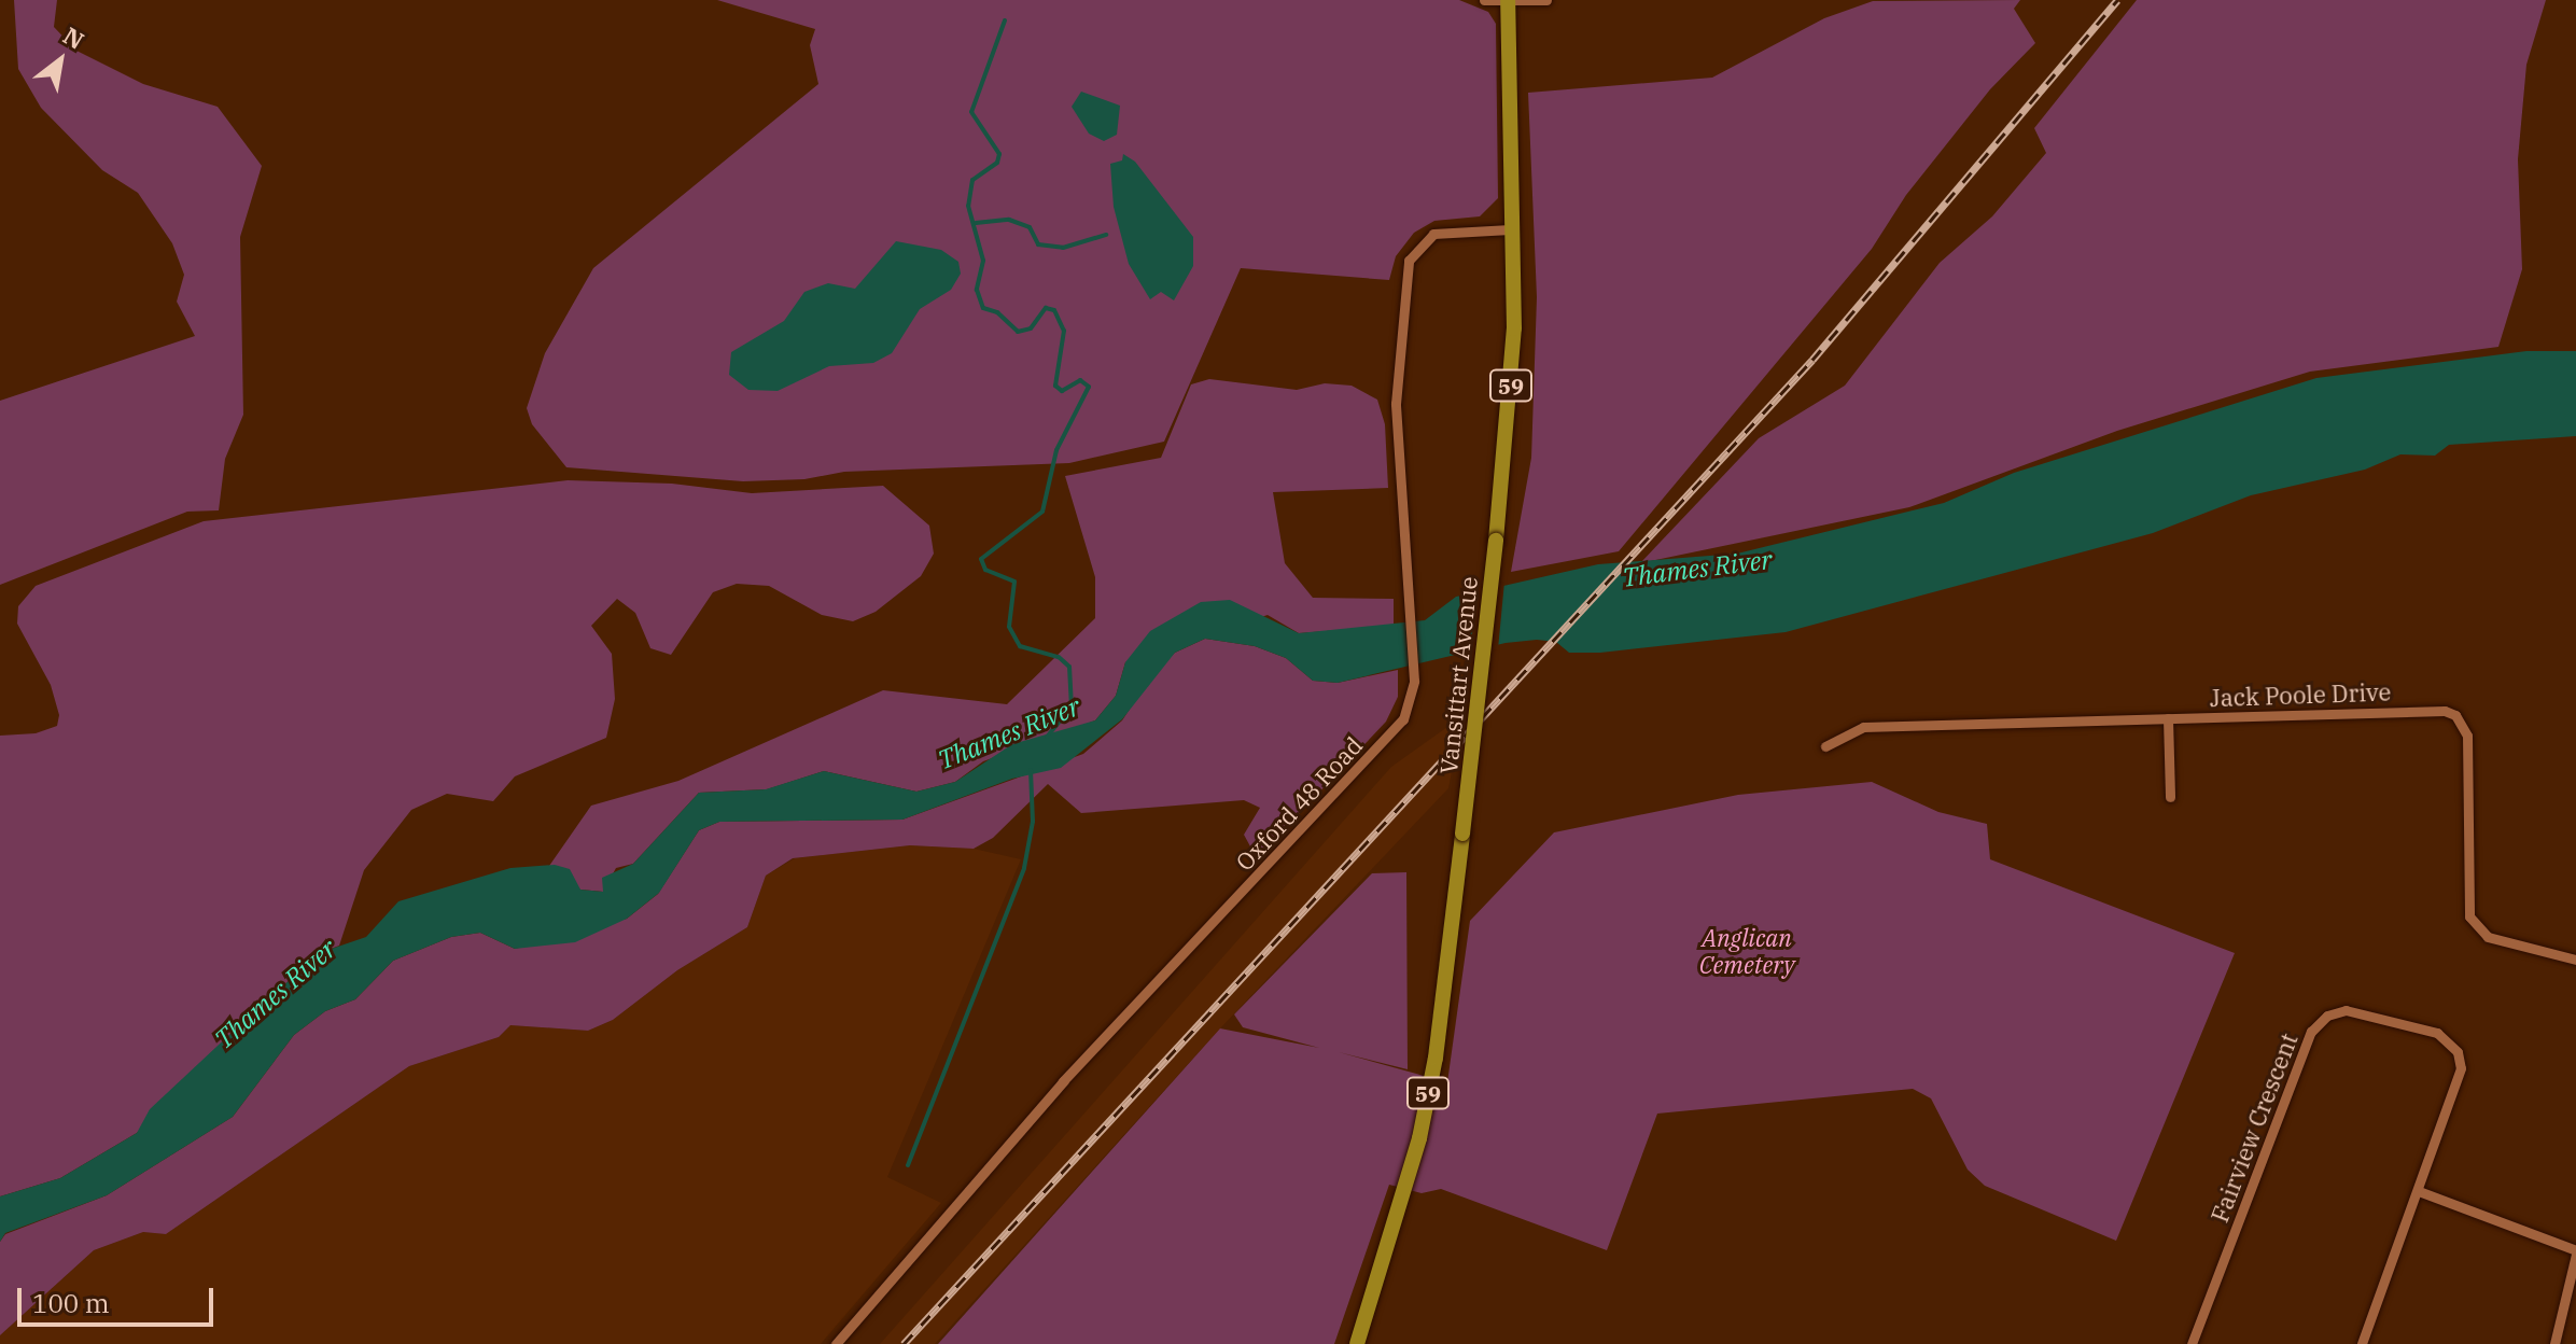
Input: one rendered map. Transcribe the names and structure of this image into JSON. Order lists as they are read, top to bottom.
{
  "streets": {
    "main road": ["59", "Vansittart Avenue"],
    "street": ["Jack Poole Drive", "Oxford 48 Road", "Fairview Crescent"]
  },
  "crossings": [
    ["Vansittart Avenue", "Oxford 48 Road"]
  ],
  "water": ["Thames River"],
  "parks": ["Anglican Cemetery"],
  "scale_bar": "100 m",
  "north": "top right"
}
